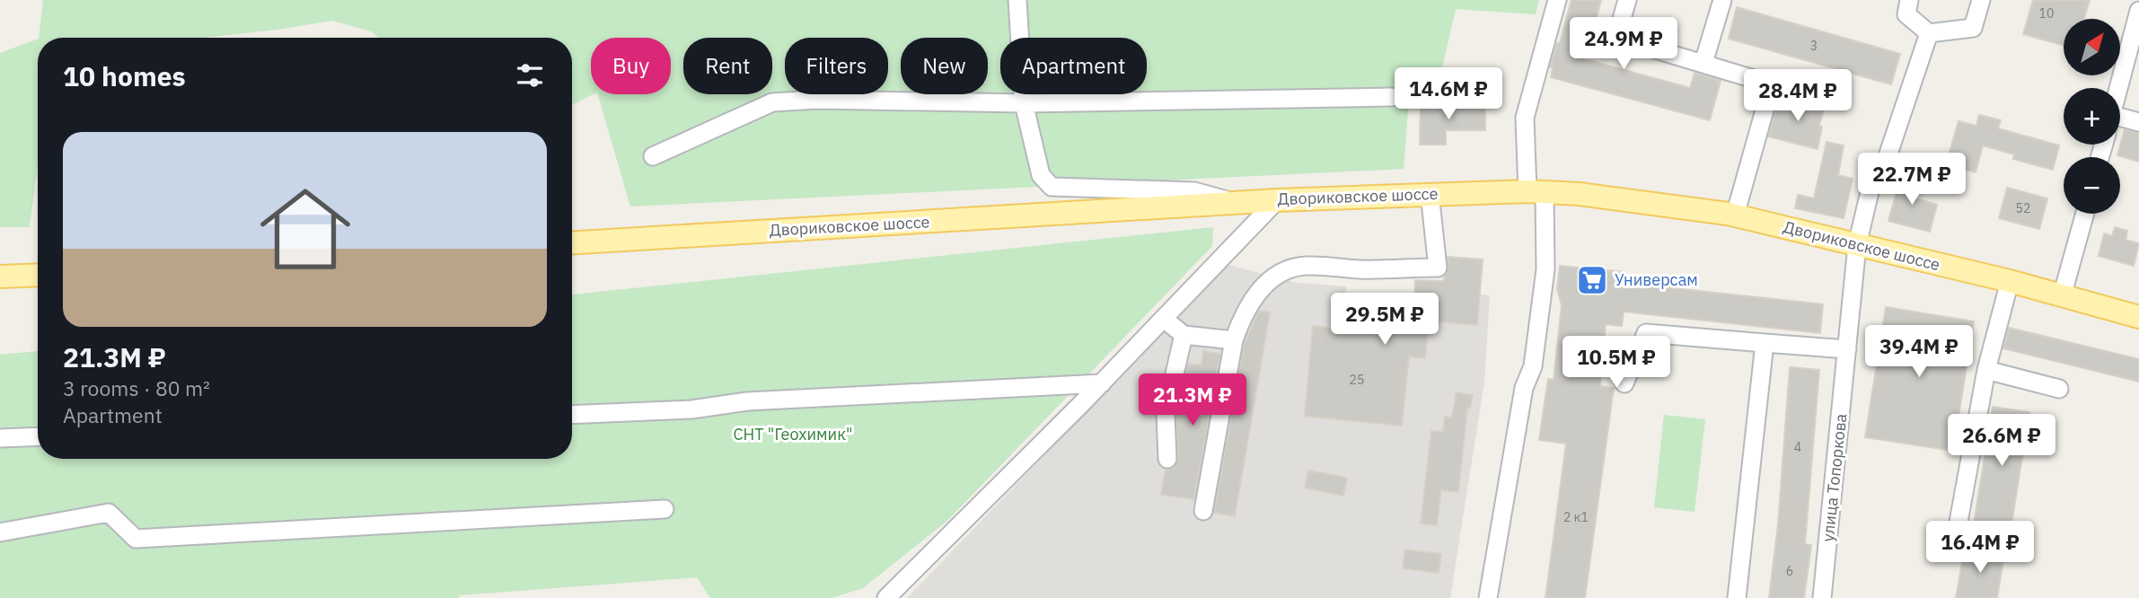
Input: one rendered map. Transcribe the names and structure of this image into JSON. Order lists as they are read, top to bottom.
{
  "streets": {
    "main road": ["Двориковское шоссе"],
    "street": ["улица Топоркова"]
  },
  "crossings": [
    ["Двориковское шоссе", "улица Топоркова"]
  ],
  "parks": ["СНТ \"Геохимик\""],
  "places": {
    "supermarket": ["Универсам"]
  },
  "house_numbers": [
    "10",
    "3",
    "52",
    "25",
    "4",
    "2 к1",
    "6"
  ],
  "north": "top right",
  "page": {
    "price": [
      "24.9M ₽",
      "14.6M ₽",
      "28.4M ₽",
      "22.7M ₽",
      "29.5M ₽",
      "39.4M ₽",
      "10.5M ₽",
      "21.3M ₽",
      "26.6M ₽",
      "16.4M ₽"
    ],
    "map_buttons": ["+", "−"],
    "chip": [
      "Buy",
      "Rent",
      "Filters",
      "New",
      "Apartment"
    ],
    "heading": "10 homes",
    "list": [
      {
        "name": "21.3M ₽",
        "note": "3 rooms · 80 m² · Apartment"
      }
    ]
  }
}
